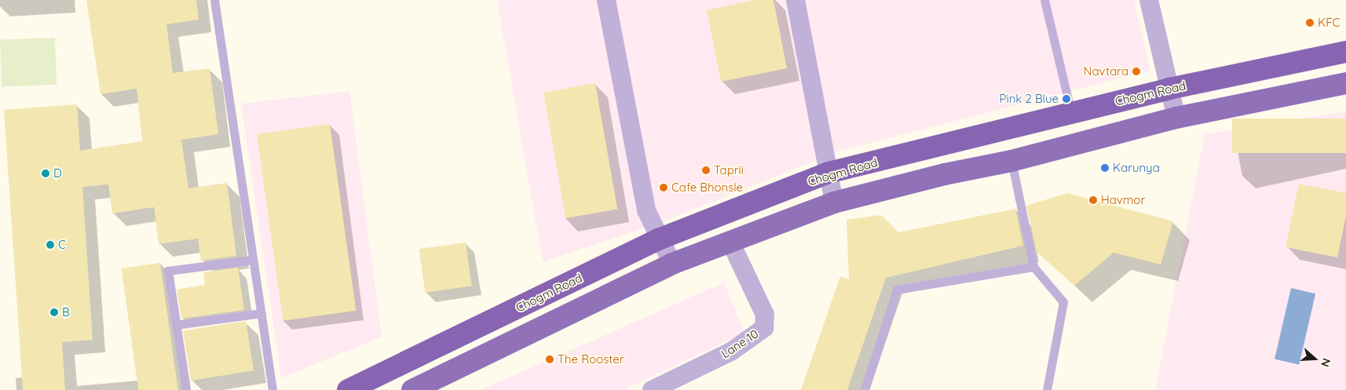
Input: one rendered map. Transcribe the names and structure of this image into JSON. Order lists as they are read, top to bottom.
{
  "streets": {
    "highway": ["Chogm Road"],
    "street": ["Lane 10"]
  },
  "places": [
    "KFC",
    "Navtara",
    "Pink 2 Blue",
    "Karunya",
    "Taprii",
    "D",
    "Cafe Bhonsle",
    "Havmor",
    "C",
    "B",
    "The Rooster"
  ],
  "north": "right"
}
